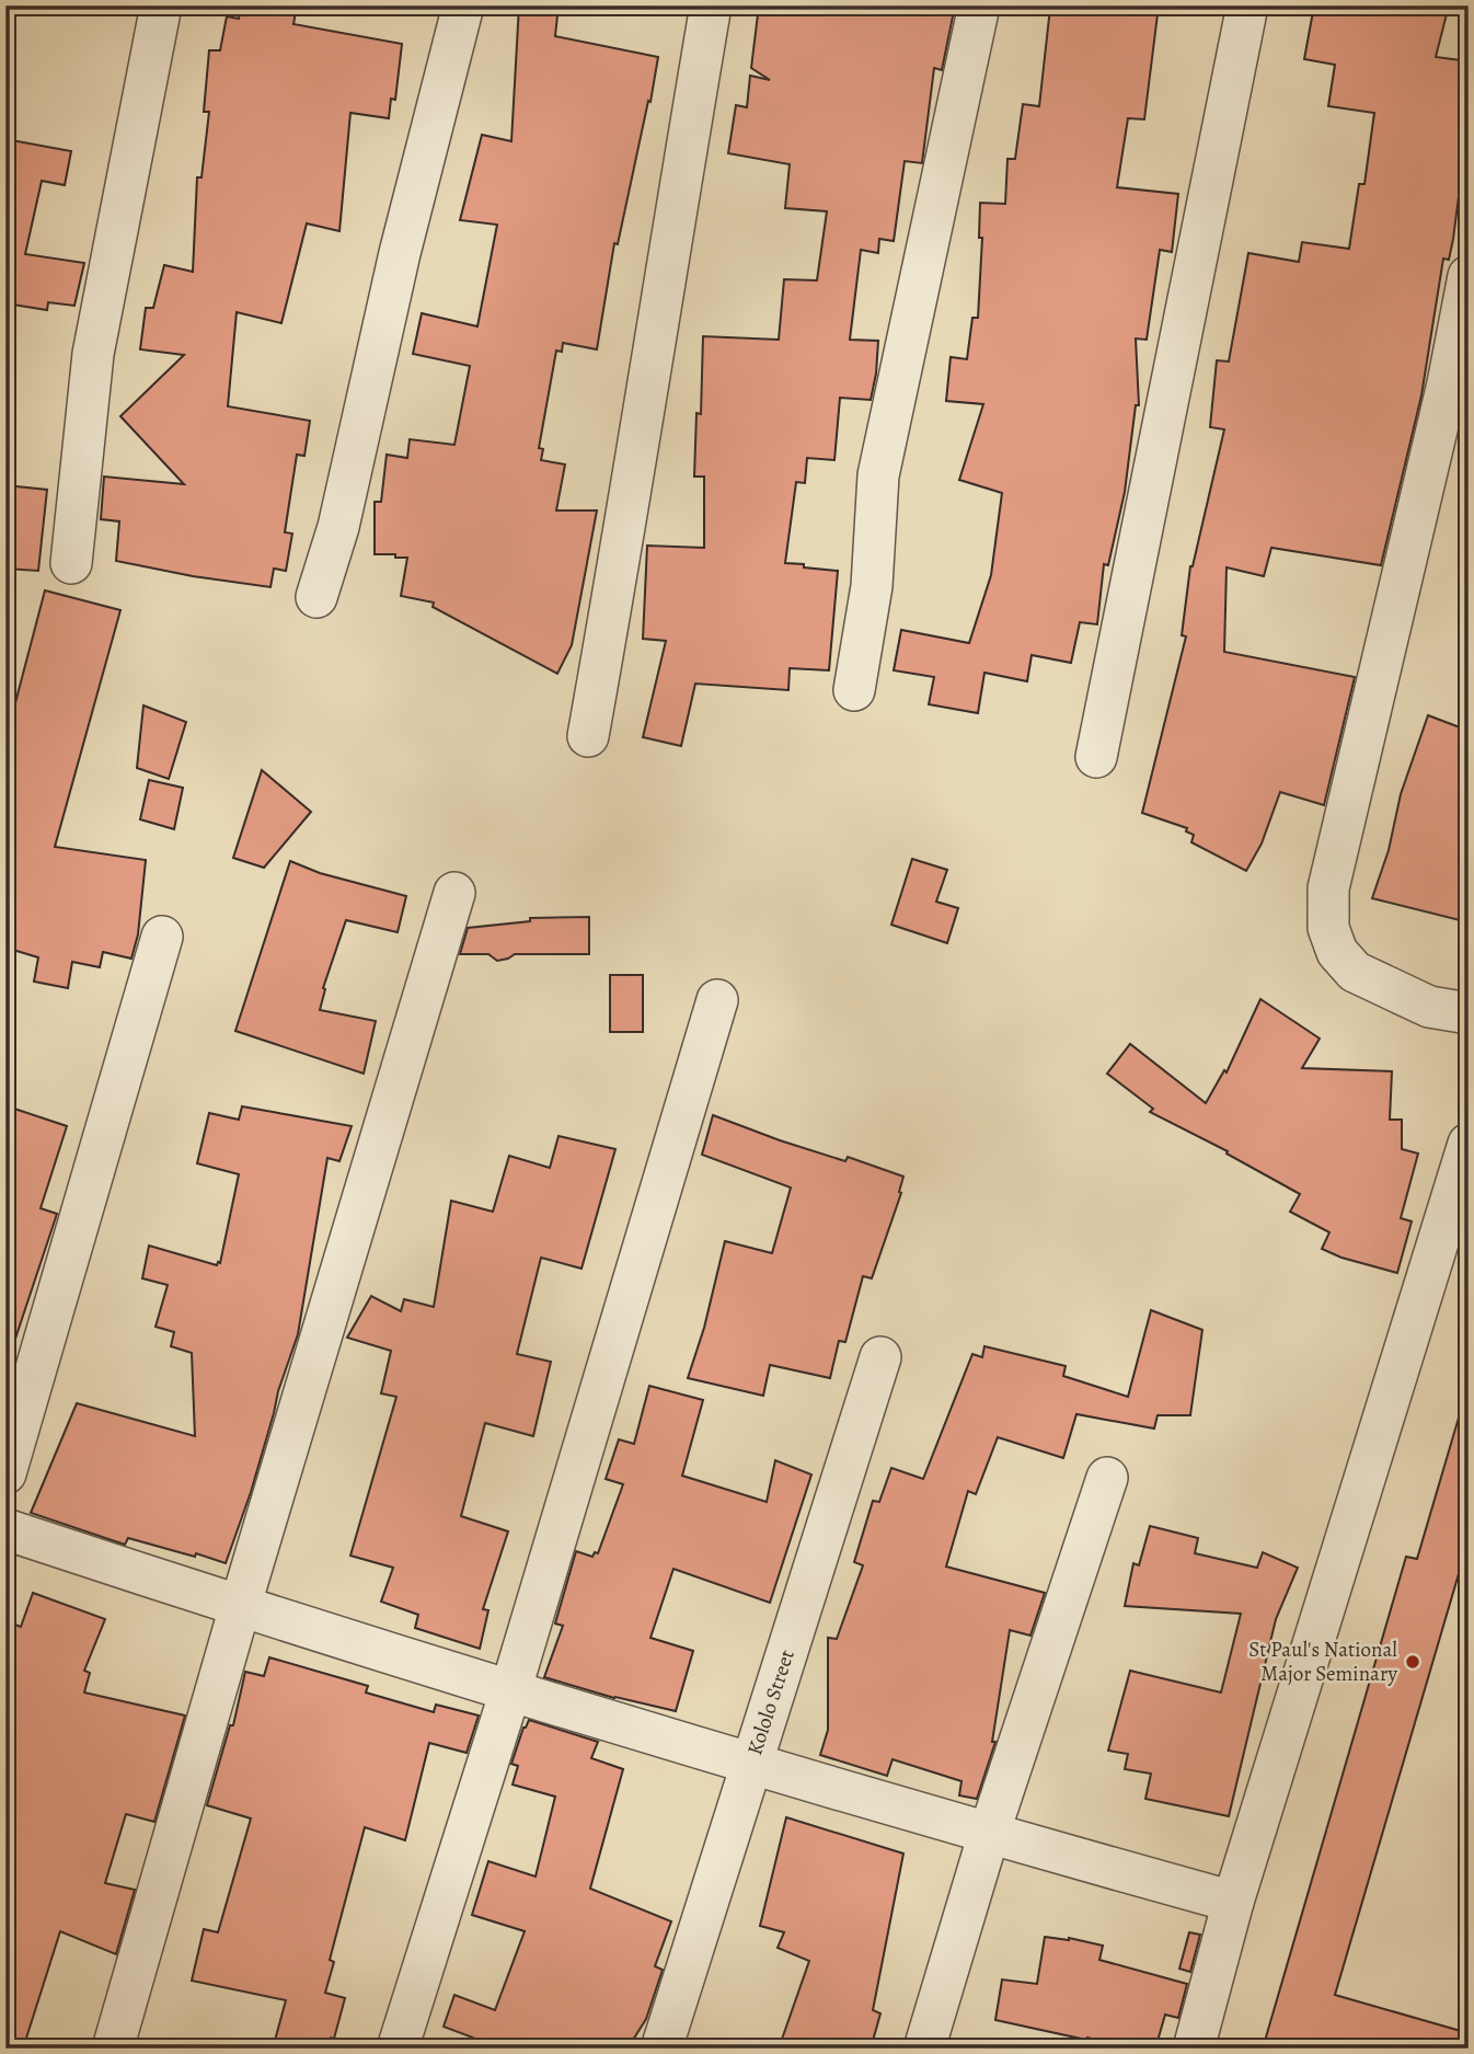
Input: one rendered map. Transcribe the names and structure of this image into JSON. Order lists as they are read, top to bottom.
{
  "streets": {
    "street": ["Kololo Street"]
  },
  "places": ["St Paul's National Major Seminary"]
}
